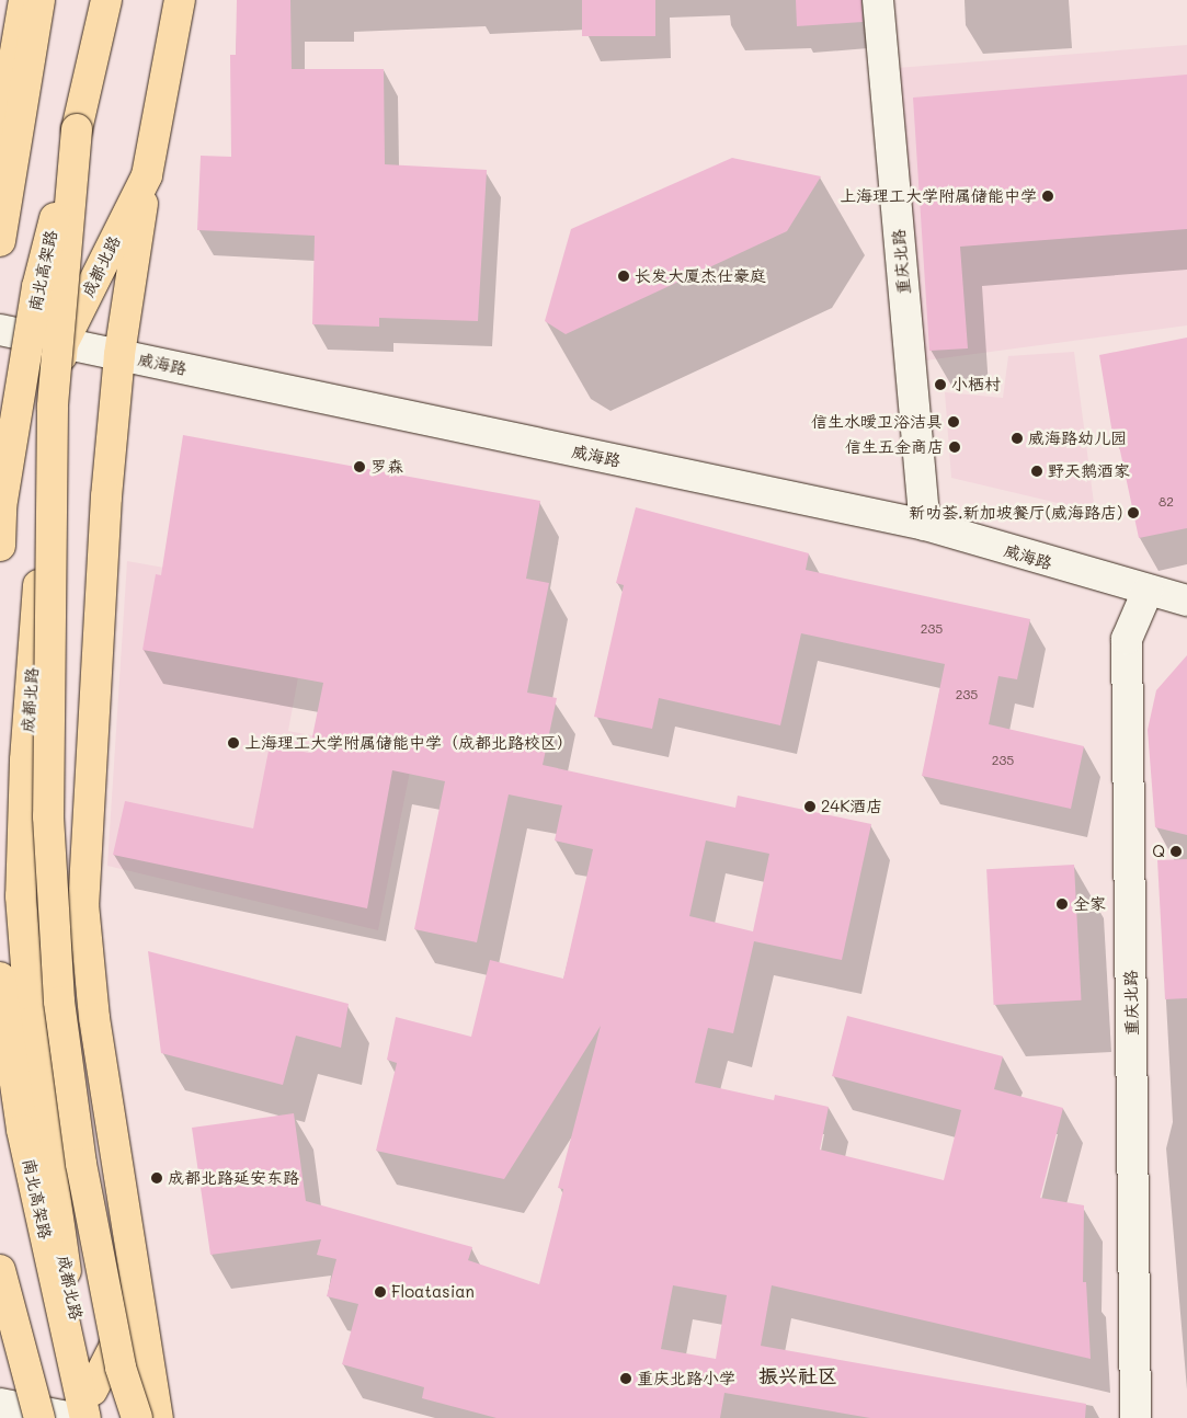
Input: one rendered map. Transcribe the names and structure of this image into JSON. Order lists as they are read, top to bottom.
{
  "streets": {
    "main road": ["成都北路", "南北高架路"],
    "street": ["重庆北路", "威海路"]
  },
  "crossings": [
    ["重庆北路", "威海路"],
    ["成都北路", "南北高架路"],
    ["成都北路", "威海路"]
  ],
  "districts": ["振兴社区"],
  "places": [
    "上海理工大学附属储能中学",
    "长发大厦杰仕豪庭",
    "小栖村",
    "信生水暧卫浴洁具",
    "威海路幼儿园",
    "信生五金商店",
    "罗森",
    "野天鹅酒家",
    "新叻荟.新加坡餐厅(威海路店)",
    "上海理工大学附属储能中学（成都北路校区）",
    "24K酒店",
    "Q",
    "全家",
    "成都北路延安东路",
    "Floatasian",
    "重庆北路小学"
  ],
  "house_numbers": [
    "82",
    "235",
    "235",
    "235"
  ]
}
